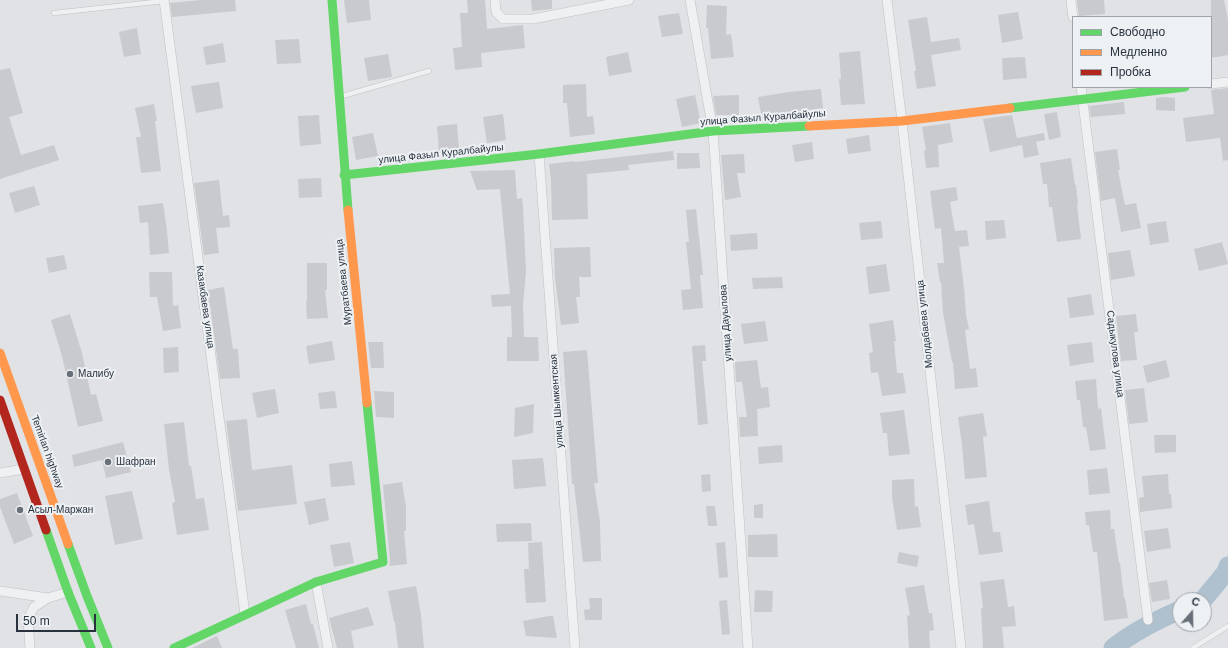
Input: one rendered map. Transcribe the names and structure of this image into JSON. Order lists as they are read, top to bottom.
{
  "streets": {
    "street": [
      "улица Фазыл Куралбайулы",
      "Муратбаева улица",
      "Казакбаева улица",
      "улица Дауылова",
      "Молдабаева улица",
      "Садыкулова улица",
      "улица Шымкентская",
      "Temirlan highway"
    ]
  },
  "crossings": [
    ["улица Фазыл Куралбайулы", "Муратбаева улица"],
    ["улица Фазыл Куралбайулы", "улица Дауылова"],
    ["улица Фазыл Куралбайулы", "Молдабаева улица"],
    ["улица Фазыл Куралбайулы", "Садыкулова улица"],
    ["улица Фазыл Куралбайулы", "улица Шымкентская"]
  ],
  "places": ["Малибу", "Шафран", "Асыл-Маржан"],
  "legend": ["Свободно", "Медленно", "Пробка"],
  "scale_bar": "50 m",
  "north": "top"
}
